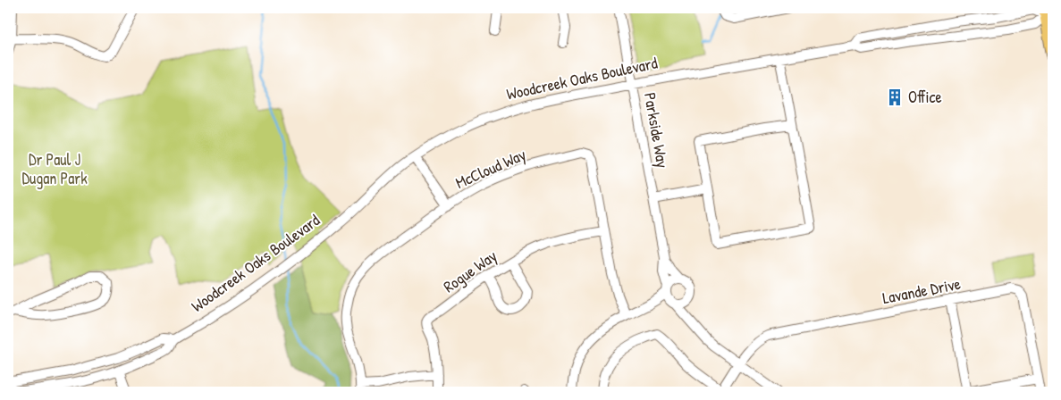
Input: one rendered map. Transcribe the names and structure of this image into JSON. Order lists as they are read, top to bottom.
{
  "streets": {
    "street": [
      "Woodcreek Oaks Boulevard",
      "Parkside Way",
      "McCloud Way",
      "Rogue Way",
      "Lavande Drive"
    ]
  },
  "crossings": [
    ["Woodcreek Oaks Boulevard", "Parkside Way"],
    ["McCloud Way", "Rogue Way"]
  ],
  "parks": ["Dr Paul J Dugan Park"],
  "places": {
    "building": ["Office"]
  }
}
